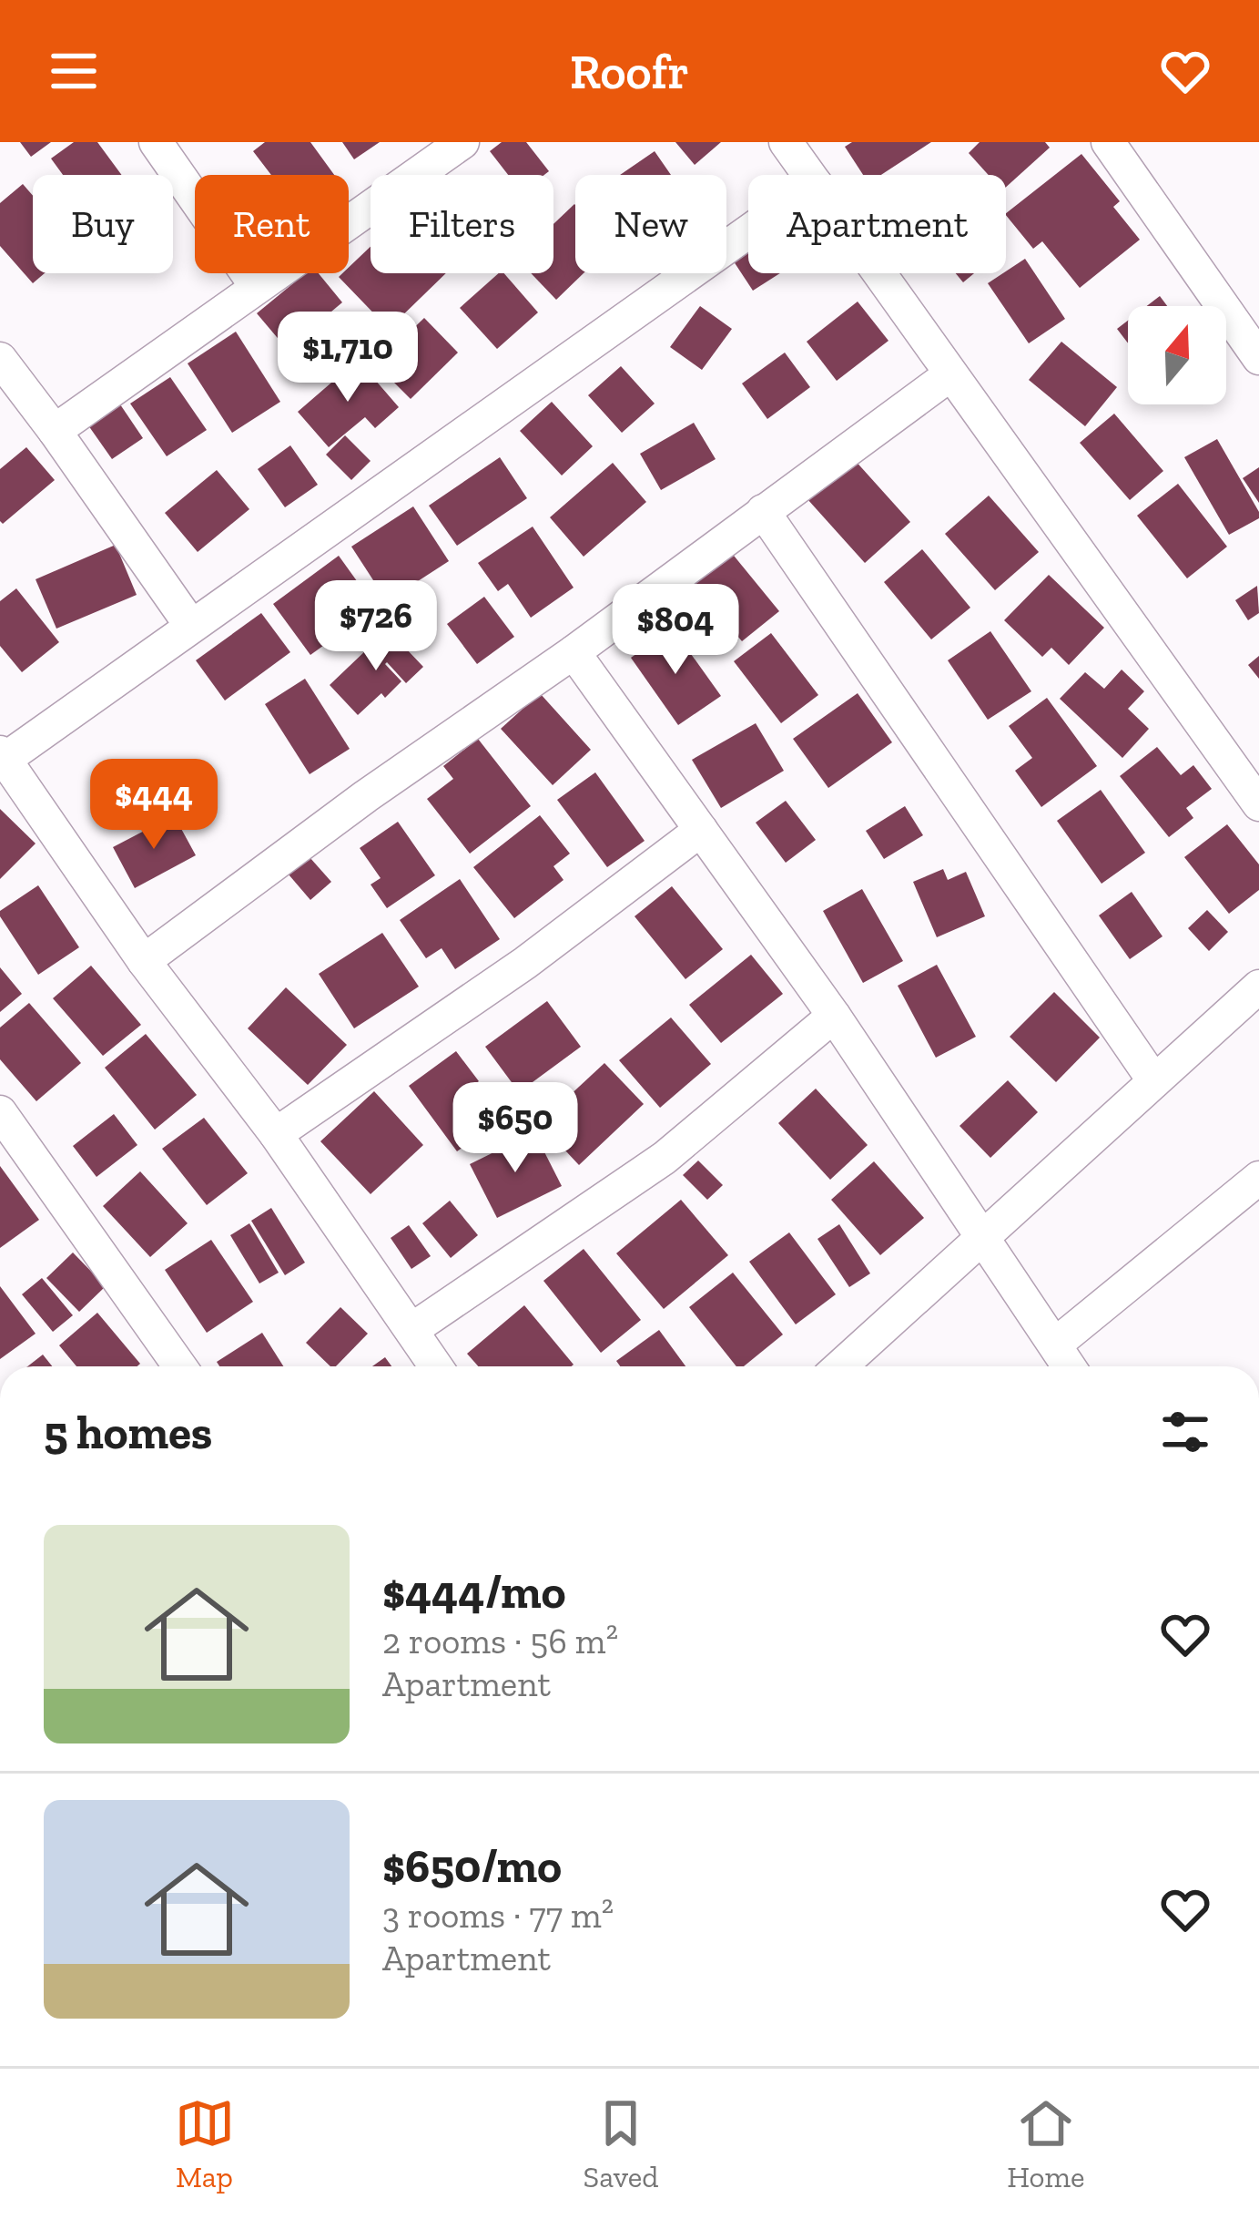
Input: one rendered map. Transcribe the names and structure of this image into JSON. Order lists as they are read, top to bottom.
{
  "north": "top",
  "page": {
    "header": "Roofr",
    "chip": [
      "Buy",
      "Rent",
      "Filters",
      "New",
      "Apartment"
    ],
    "price": [
      "$1,710",
      "$726",
      "$804",
      "$444",
      "$650"
    ],
    "heading": "5 homes",
    "list": [
      {
        "name": "$444/mo",
        "note": "2 rooms · 56 m² · Apartment"
      },
      {
        "name": "$650/mo",
        "note": "3 rooms · 77 m² · Apartment"
      }
    ],
    "tabs": ["Map", "Saved", "Home"]
  }
}
